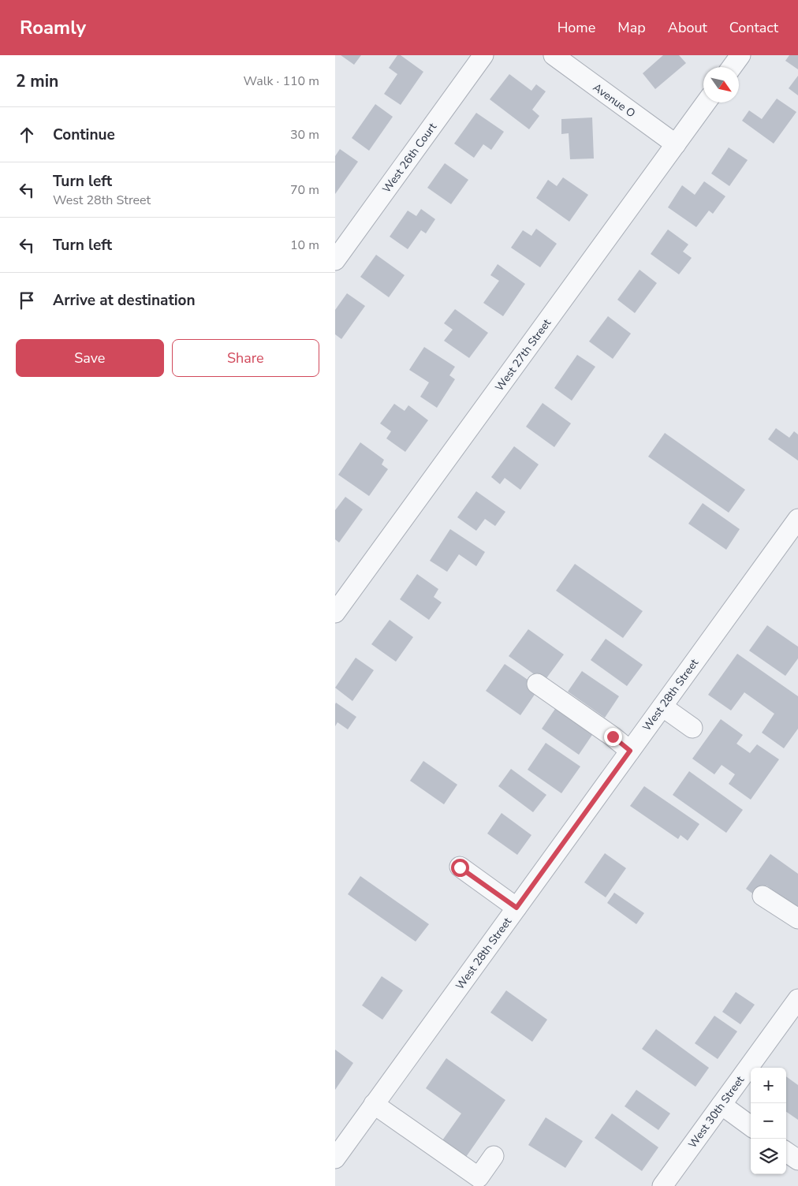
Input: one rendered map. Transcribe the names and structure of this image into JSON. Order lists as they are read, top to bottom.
{
  "streets": {
    "street": [
      "Avenue O",
      "West 26th Court",
      "West 27th Street",
      "West 28th Street",
      "West 30th Street"
    ]
  },
  "crossings": [
    ["Avenue O", "West 27th Street"]
  ],
  "north": "bottom right",
  "page": {
    "header": "Roamly",
    "nav": [
      "Home",
      "Map",
      "About",
      "Contact"
    ],
    "heading": ["2 min", "Walk · 110 m"],
    "list": [
      ["Continue", "30 m"],
      ["Turn left", "West 28th Street", "70 m"],
      ["Turn left", "10 m"],
      "Arrive at destination"
    ],
    "buttons": ["Save", "Share"],
    "map_buttons": ["+", "−"]
  }
}
